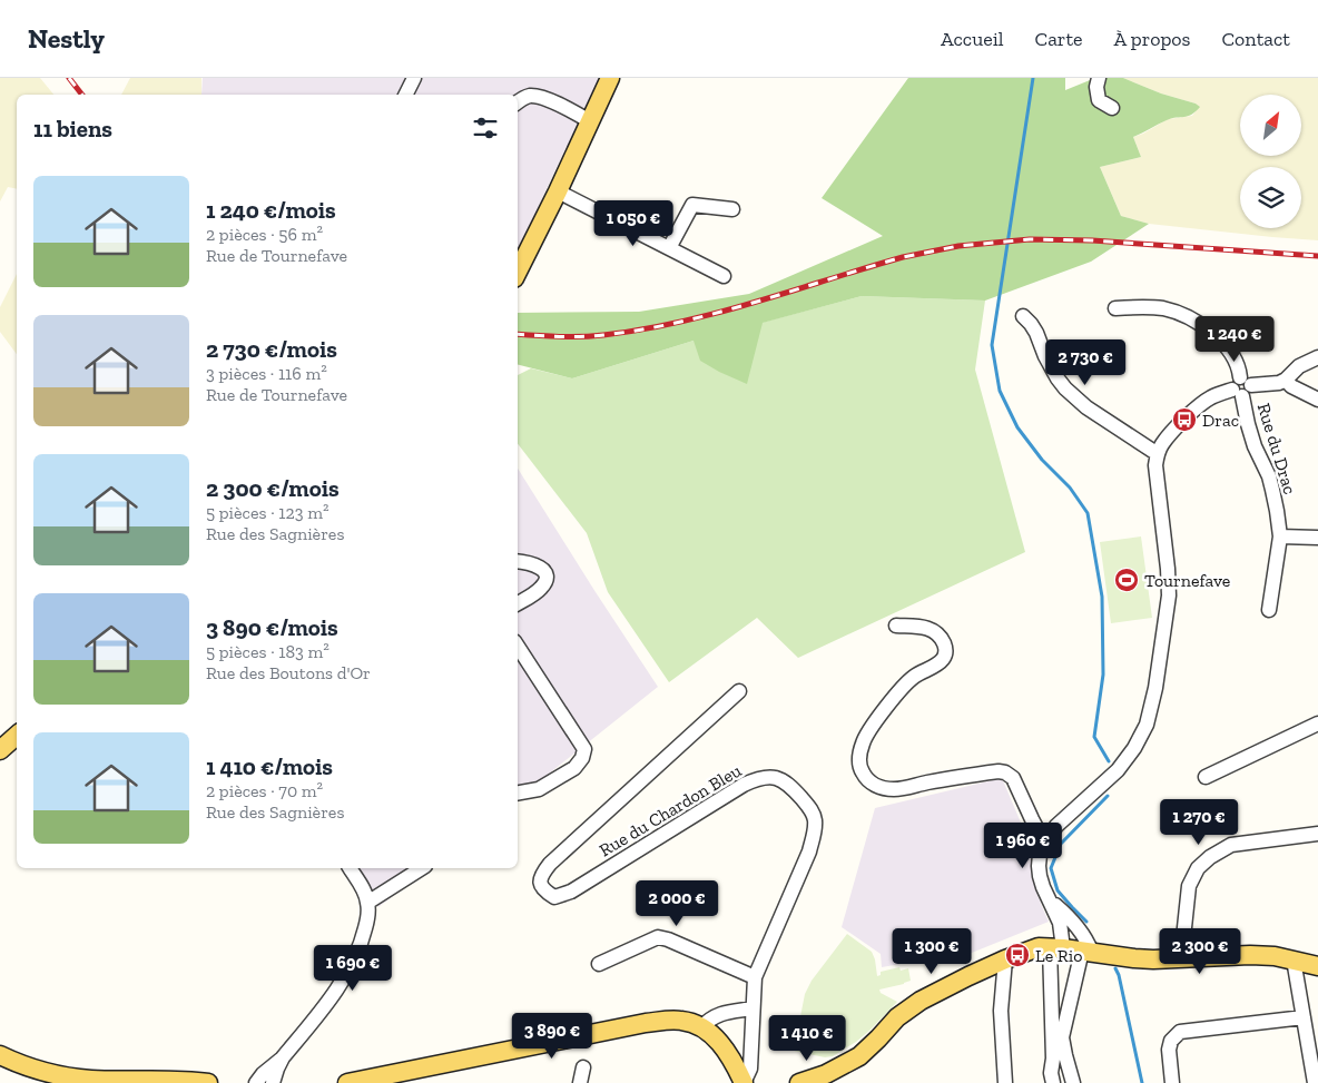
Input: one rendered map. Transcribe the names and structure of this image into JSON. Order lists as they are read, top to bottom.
{
  "streets": {
    "street": ["Rue du Drac", "Rue du Chardon Bleu"]
  },
  "places": {
    "bus stop": ["Drac", "Le Rio"],
    "sports": ["Tournefave"]
  },
  "north": "top right",
  "page": {
    "header": "Nestly",
    "nav": [
      "Accueil",
      "Carte",
      "À propos",
      "Contact"
    ],
    "heading": "11 biens",
    "list": [
      {
        "name": "1 240 €/mois",
        "note": "2 pièces · 56 m² · Rue de Tournefave"
      },
      {
        "name": "2 730 €/mois",
        "note": "3 pièces · 116 m² · Rue de Tournefave"
      },
      {
        "name": "2 300 €/mois",
        "note": "5 pièces · 123 m² · Rue des Sagnières"
      },
      {
        "name": "3 890 €/mois",
        "note": "5 pièces · 183 m² · Rue des Boutons d'Or"
      },
      {
        "name": "1 410 €/mois",
        "note": "2 pièces · 70 m² · Rue des Sagnières"
      }
    ],
    "price": [
      "1 050 €",
      "1 240 €",
      "2 730 €",
      "1 270 €",
      "1 960 €",
      "2 000 €",
      "1 300 €",
      "2 300 €",
      "1 690 €",
      "3 890 €",
      "1 410 €"
    ]
  }
}
